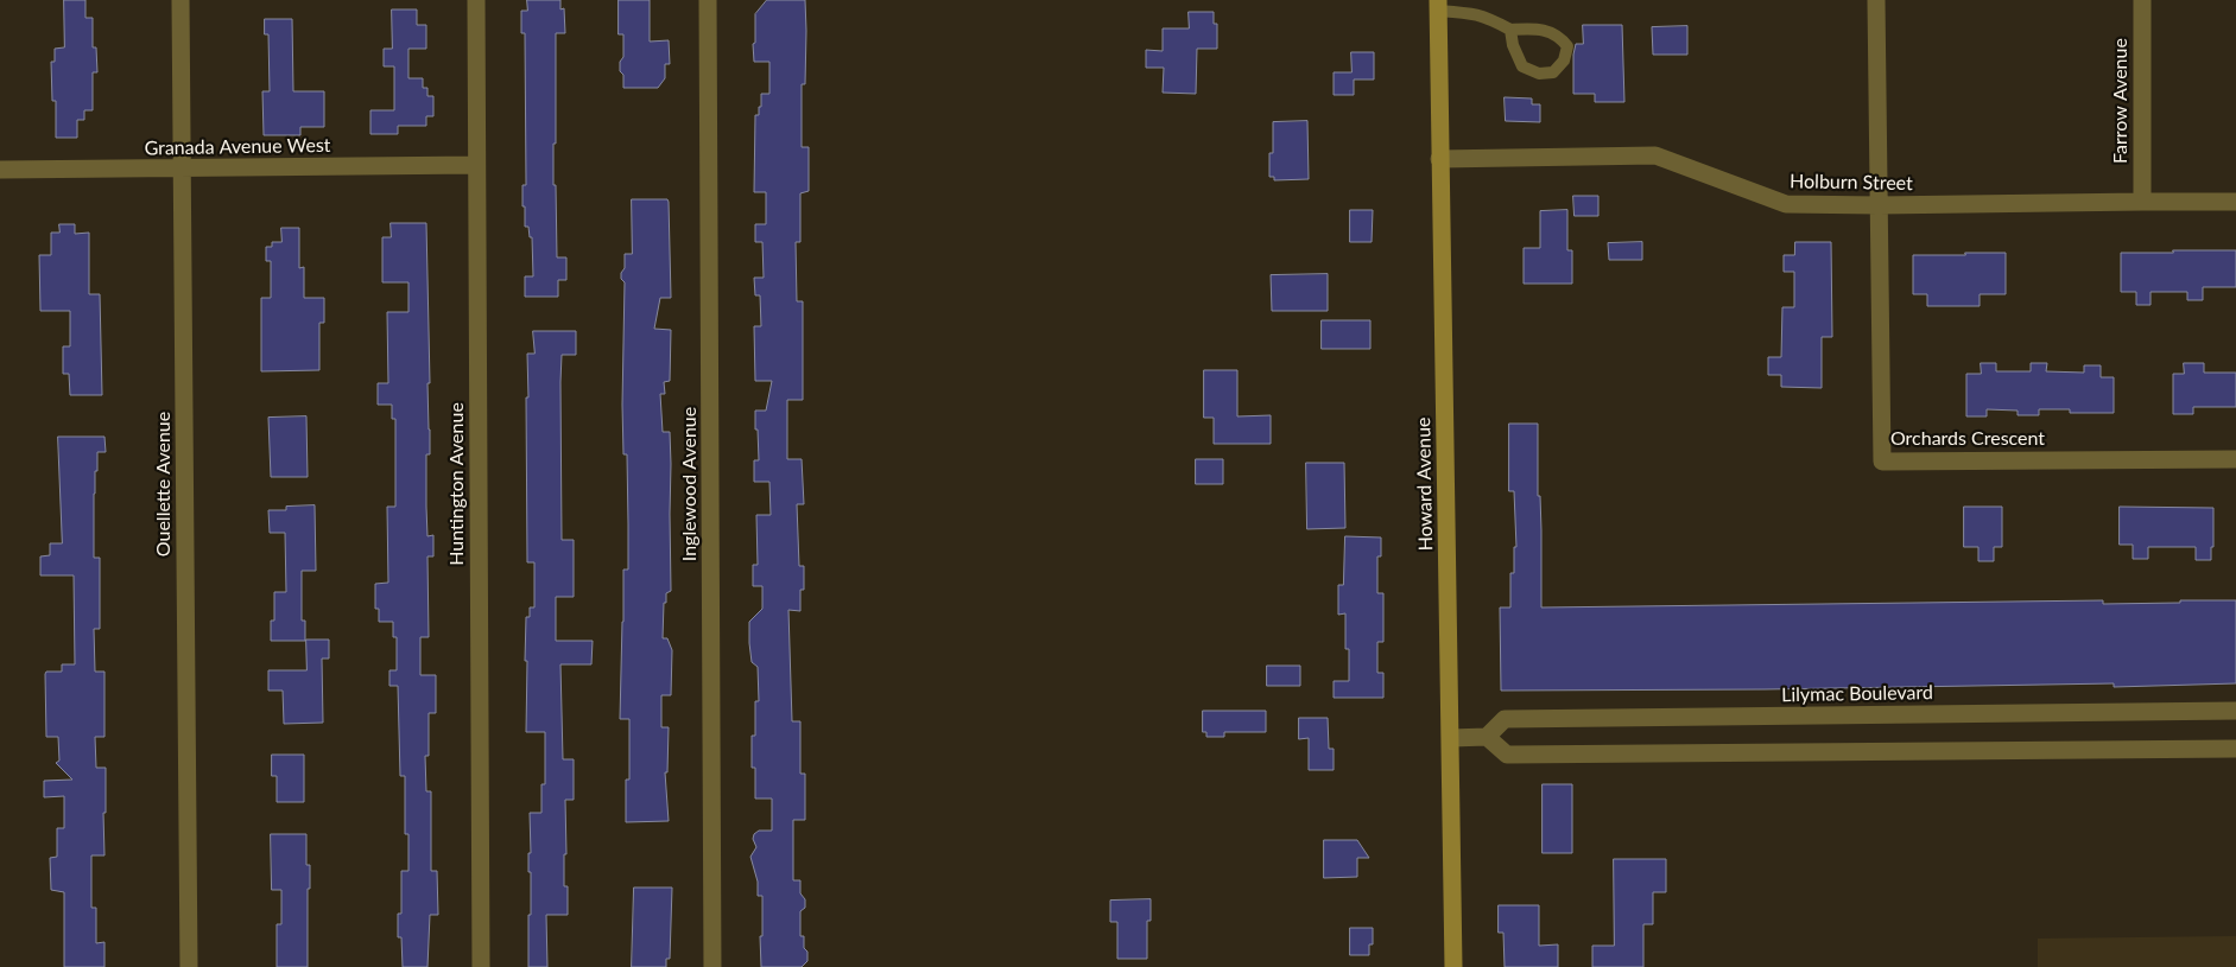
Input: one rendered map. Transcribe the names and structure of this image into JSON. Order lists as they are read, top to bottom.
{
  "streets": {
    "street": [
      "Farrow Avenue",
      "Granada Avenue West",
      "Holburn Street",
      "Orchards Crescent",
      "Ouellette Avenue",
      "Huntington Avenue",
      "Inglewood Avenue",
      "Howard Avenue",
      "Lilymac Boulevard"
    ]
  },
  "crossings": [
    ["Farrow Avenue", "Holburn Street"],
    ["Granada Avenue West", "Ouellette Avenue"],
    ["Granada Avenue West", "Huntington Avenue"],
    ["Holburn Street", "Orchards Crescent"],
    ["Holburn Street", "Howard Avenue"]
  ]
}
